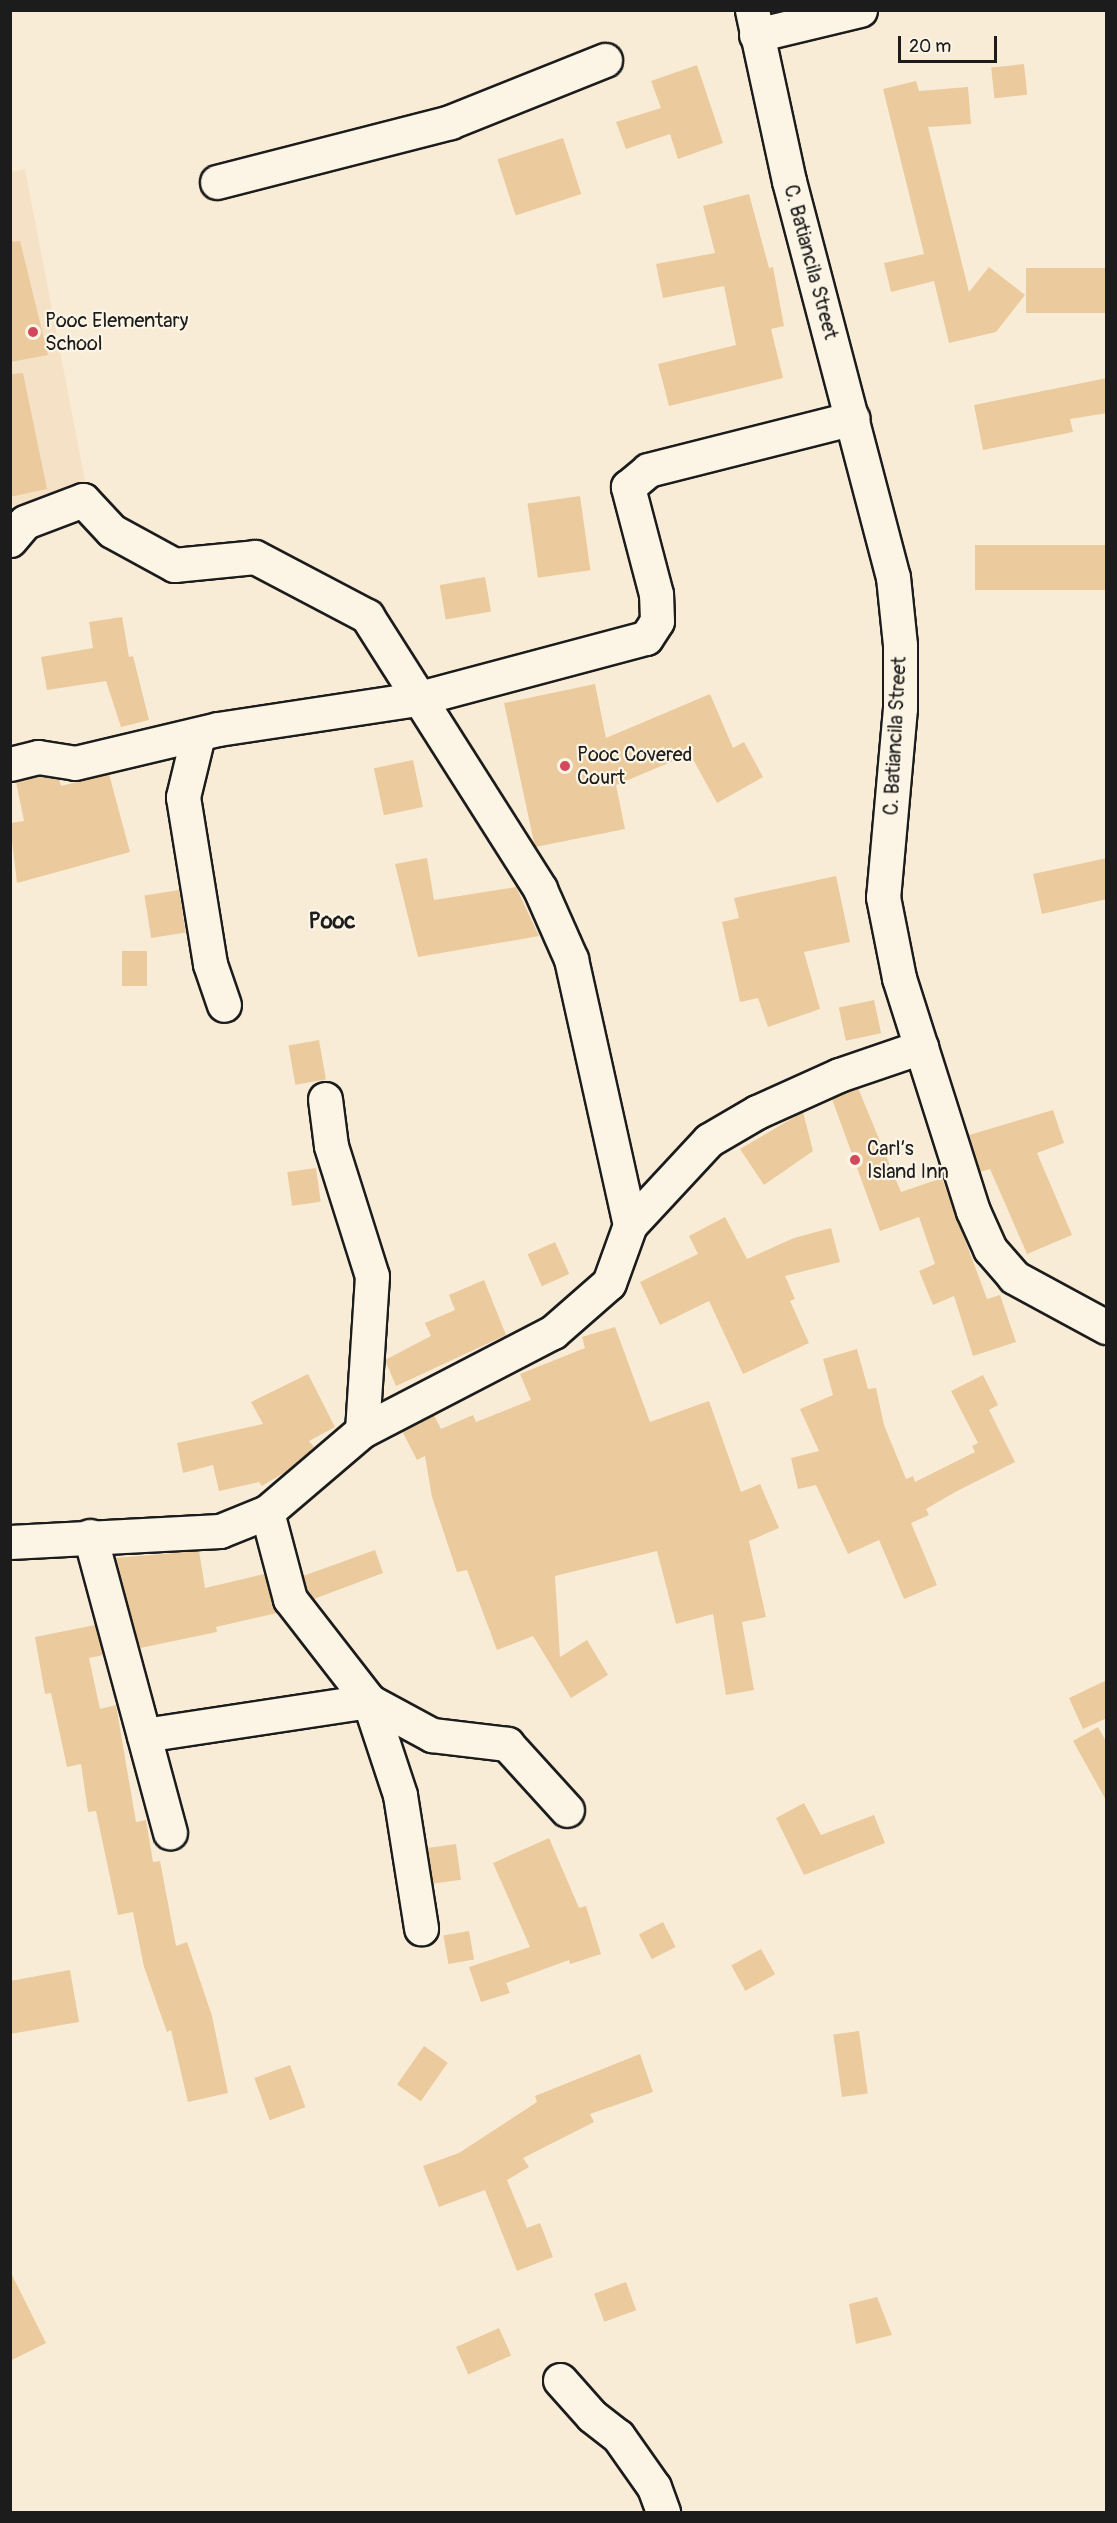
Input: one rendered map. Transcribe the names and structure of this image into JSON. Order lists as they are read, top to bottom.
{
  "streets": {
    "street": ["C. Batiancila Street"]
  },
  "districts": ["Pooc"],
  "places": ["Pooc Elementary School", "Pooc Covered Court", "Carl’s Island Inn"],
  "scale_bar": "20 m"
}
